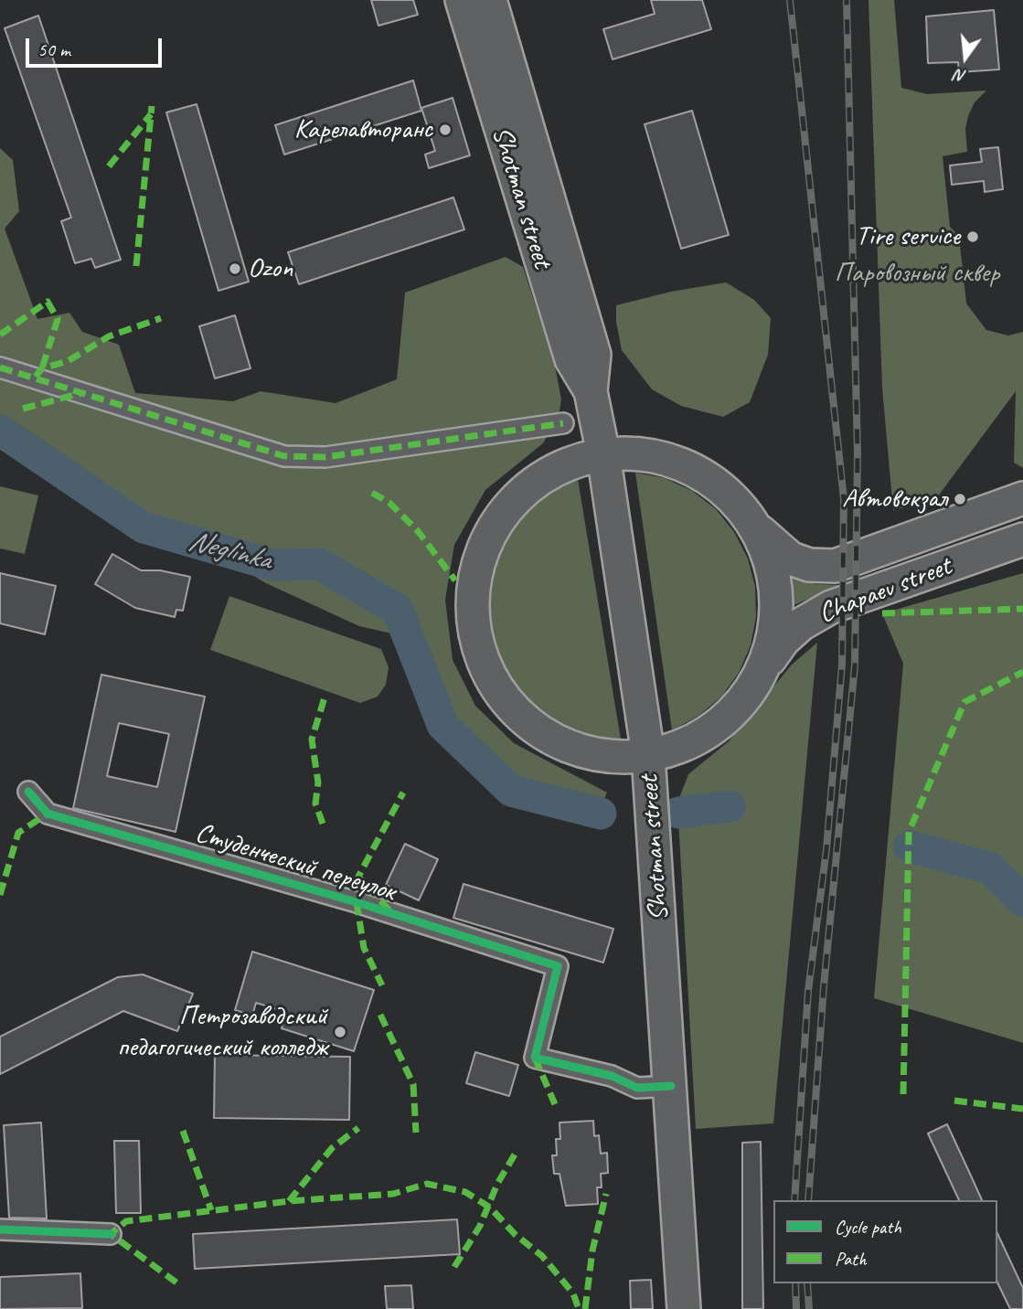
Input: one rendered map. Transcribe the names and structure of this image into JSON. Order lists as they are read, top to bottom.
{
  "streets": {
    "main road": ["Shotman street", "Chapaev street"],
    "street": ["Студенческий переулок"]
  },
  "crossings": [
    ["Shotman street", "Chapaev street"],
    ["Shotman street", "Студенческий переулок"]
  ],
  "water": ["Neglinka"],
  "parks": ["Паровозный сквер"],
  "places": [
    "Карелавторанс",
    "Tire service",
    "Ozon",
    "Автовокзал",
    "Петрозаводский педагогический колледж"
  ],
  "legend": ["Cycle path", "Path"],
  "scale_bar": "50 m",
  "north": "bottom"
}
